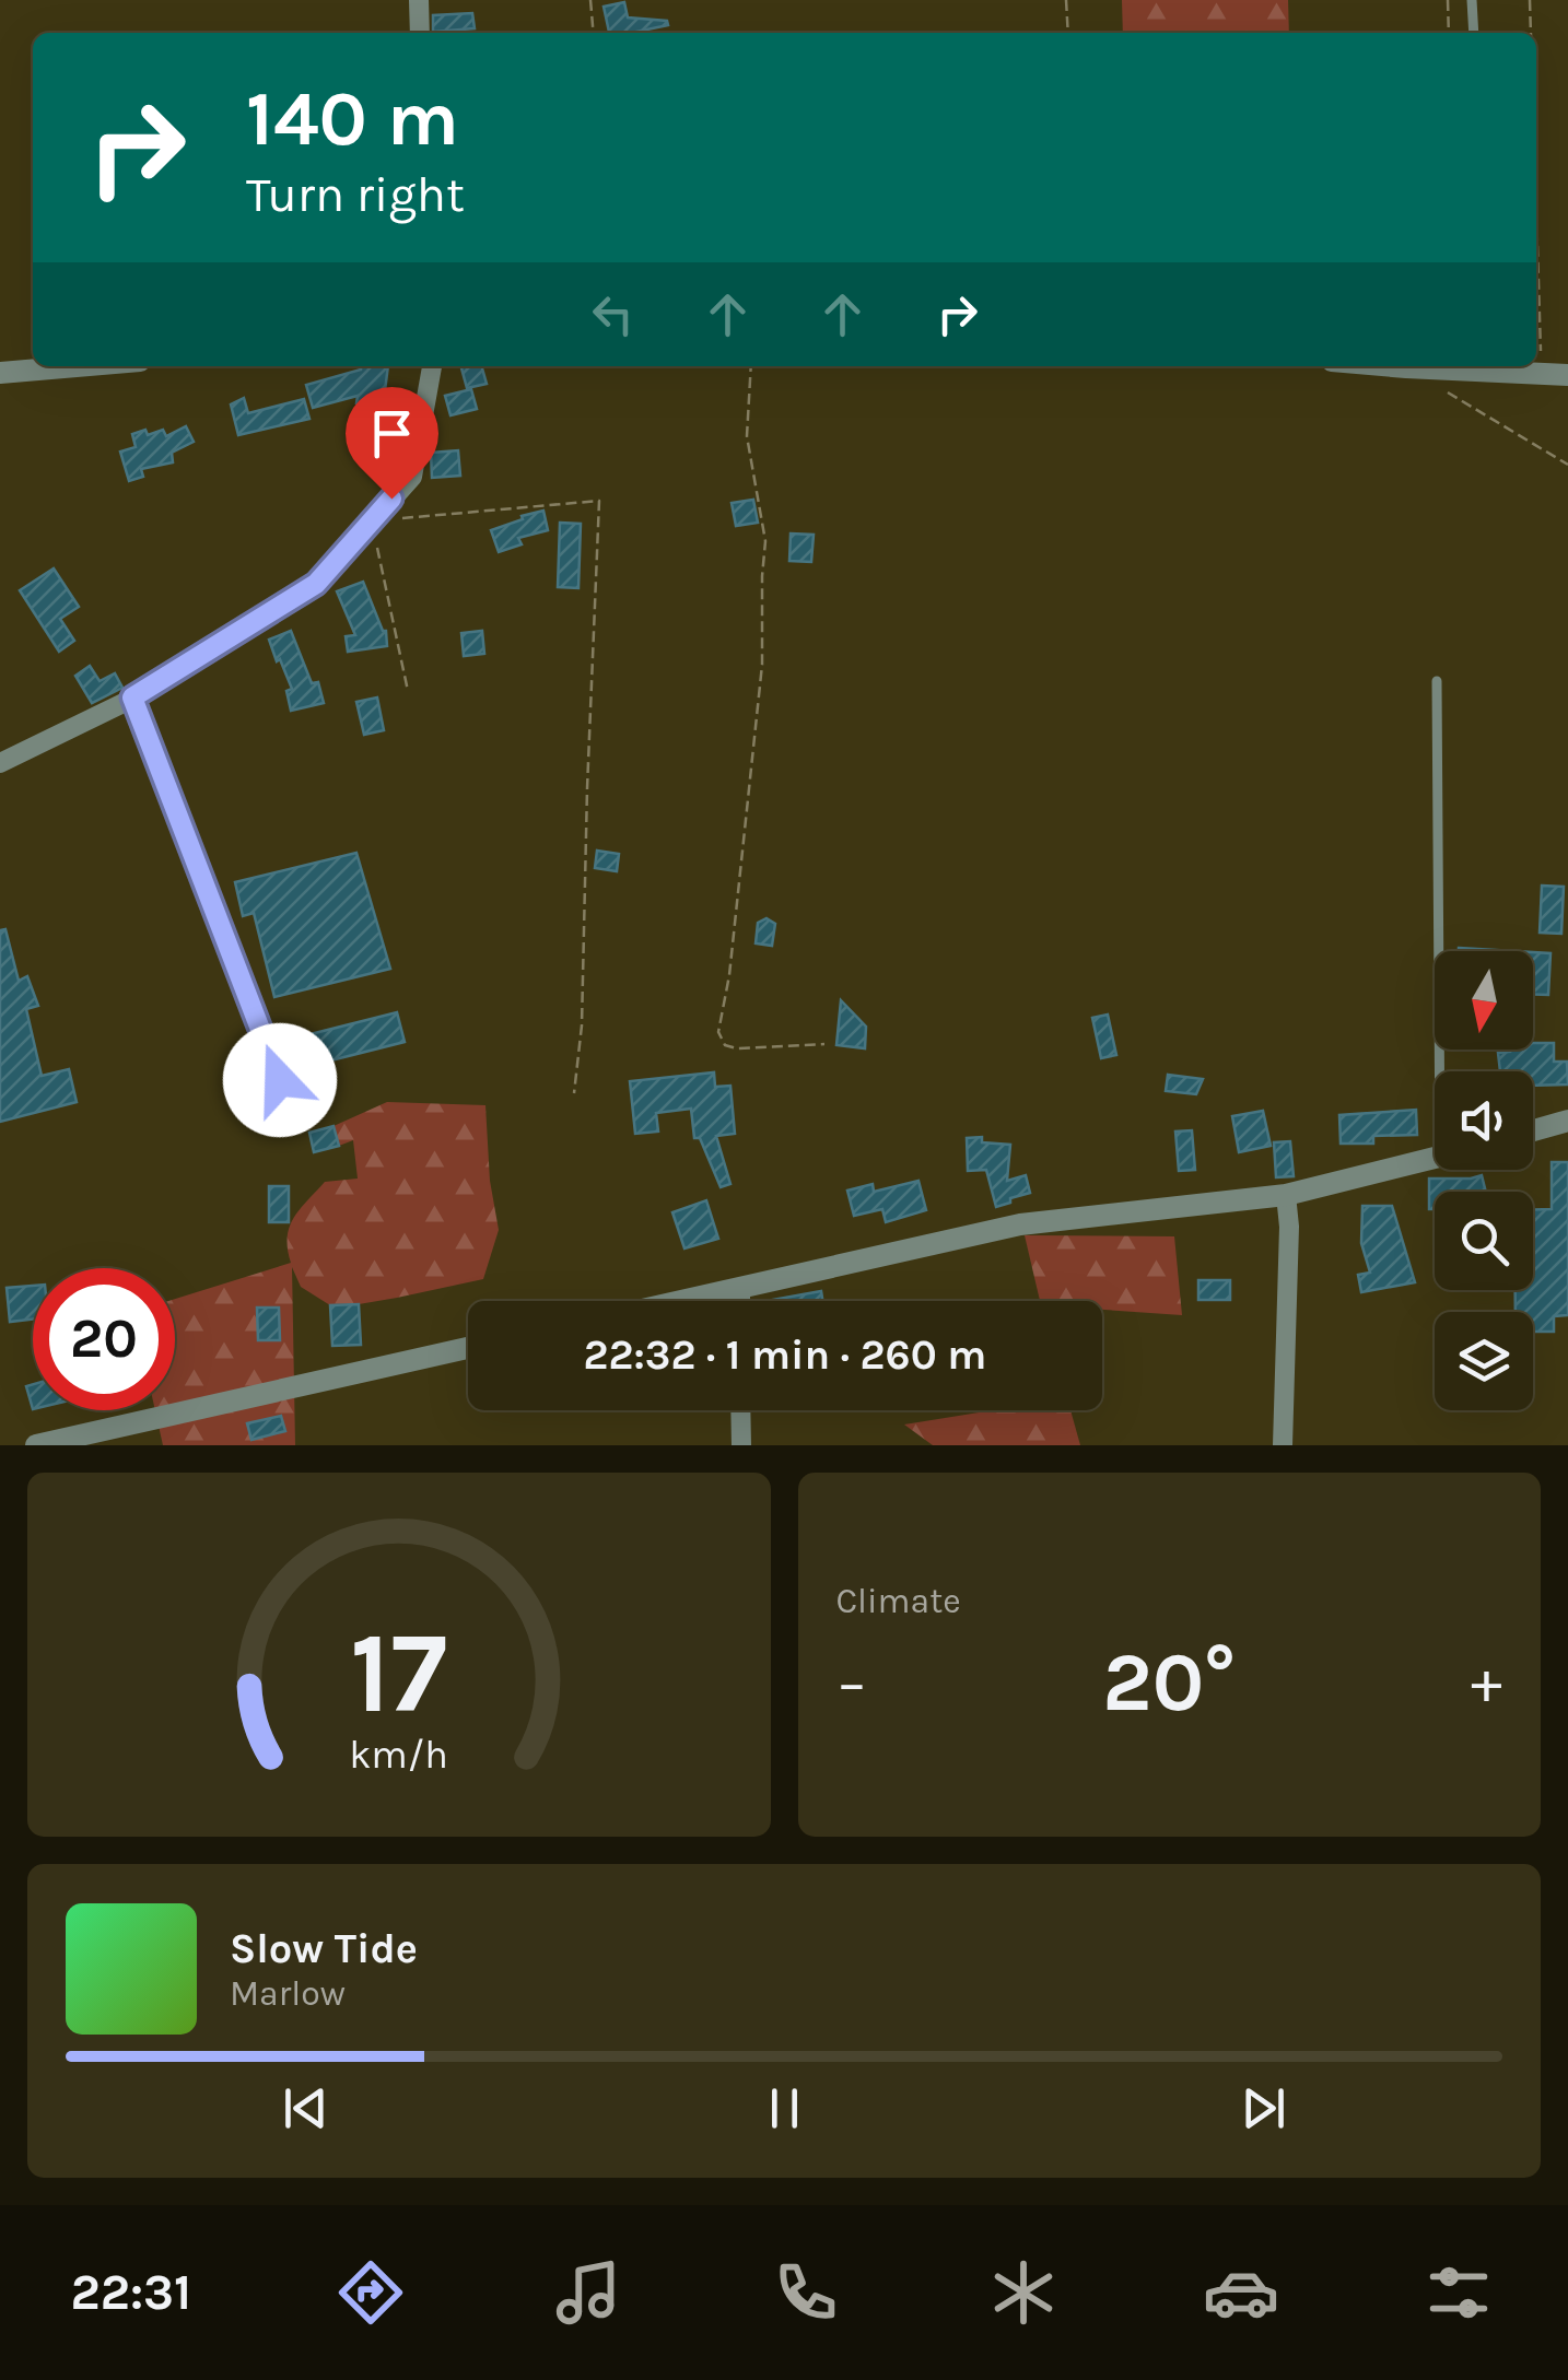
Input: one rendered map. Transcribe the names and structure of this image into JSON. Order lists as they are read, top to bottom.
{
  "north": "bottom",
  "page": {
    "turn": ["140 m", "Turn right"],
    "limit": "20",
    "trip": "22:32 · 1 min · 260 m",
    "tile": "Climate",
    "heat": ["−", "20°", "+"],
    "song": ["Slow Tide", "Marlow"],
    "tabs": "22:31",
    "gauge": ["17", "km/h"]
  }
}
